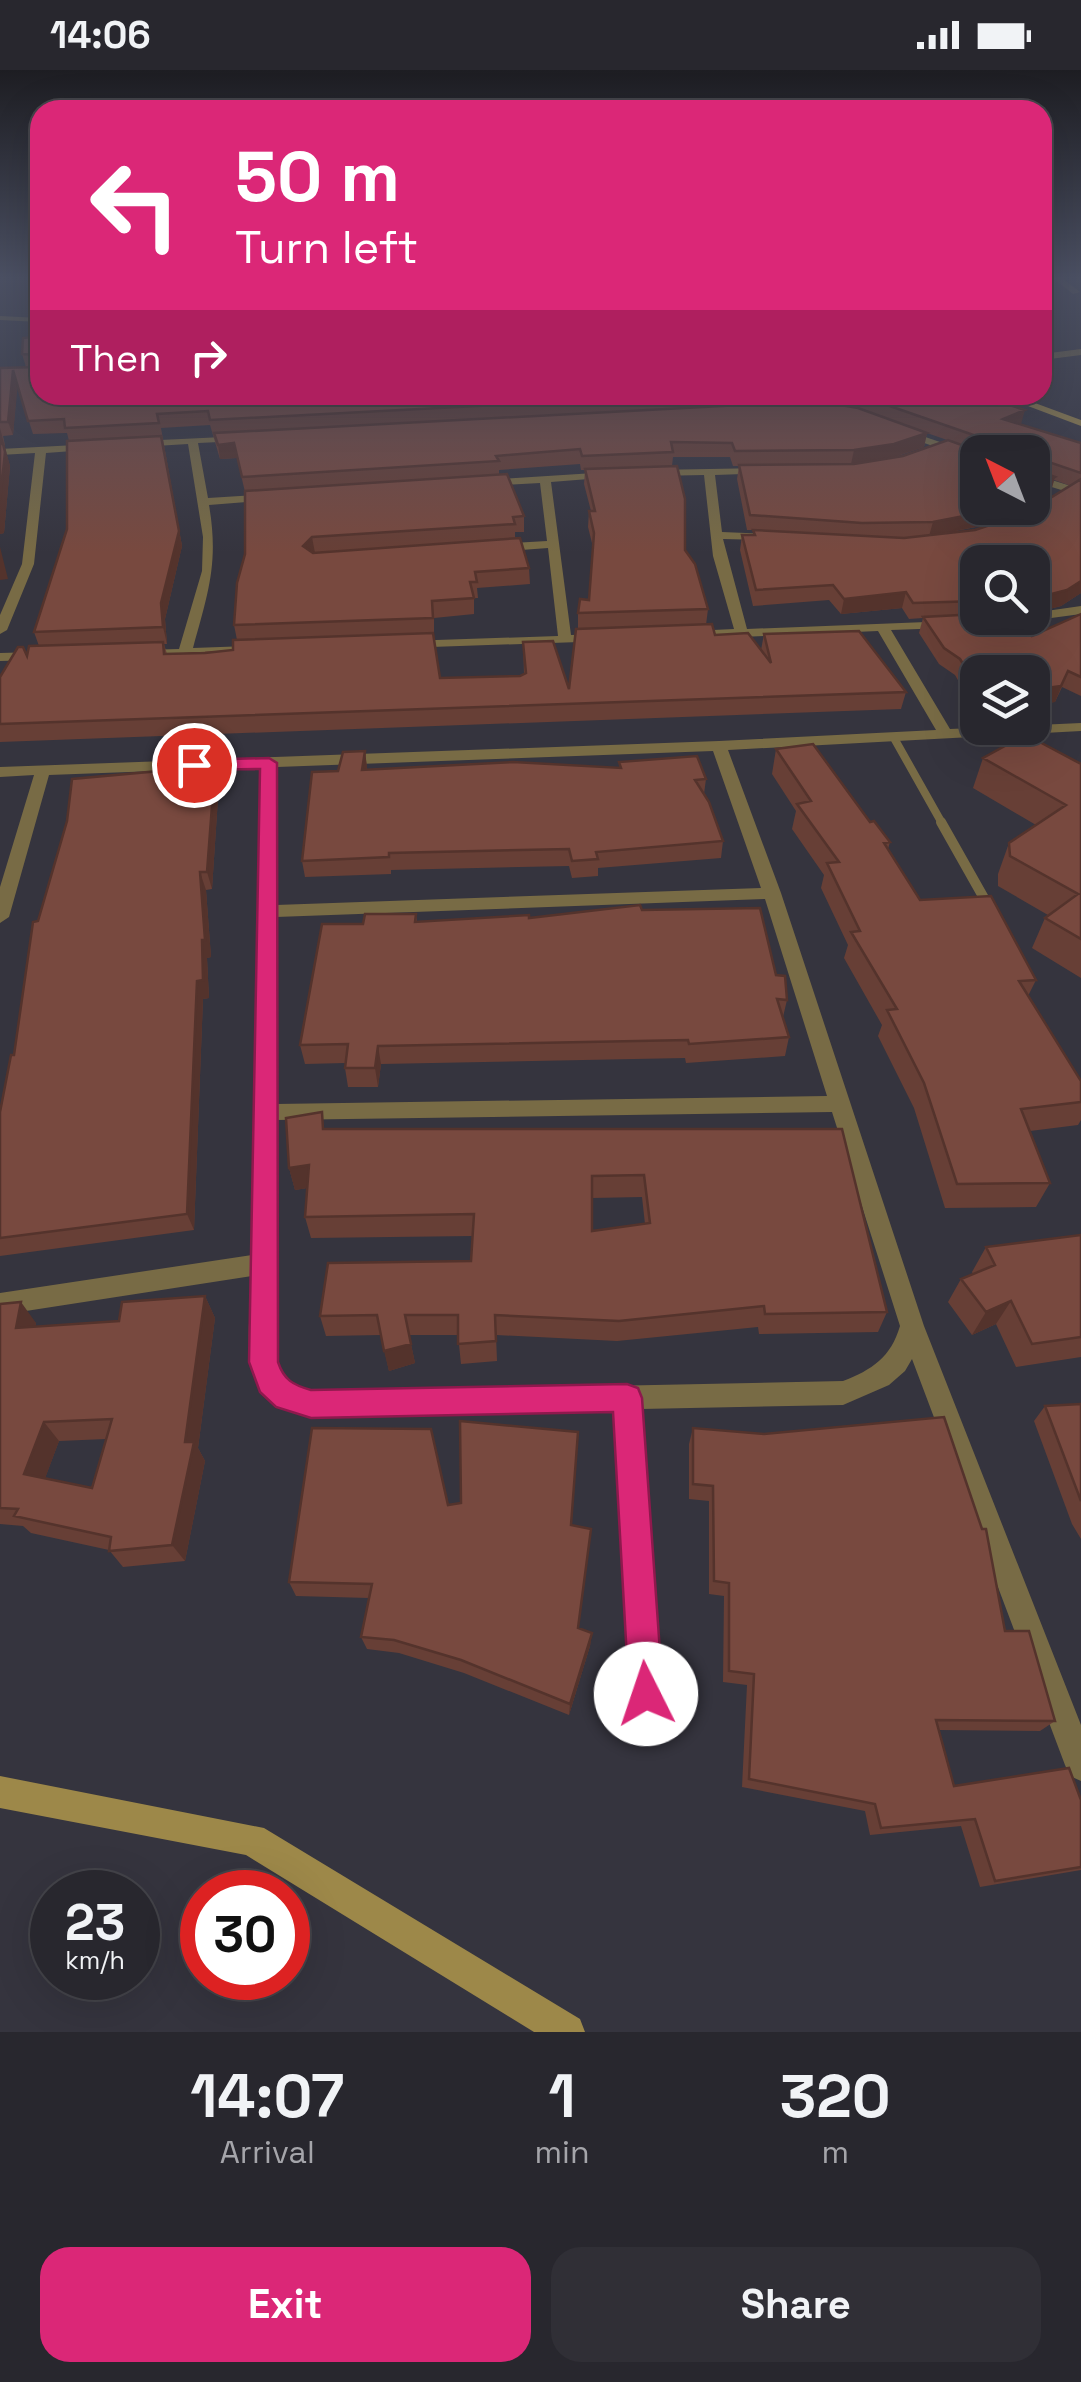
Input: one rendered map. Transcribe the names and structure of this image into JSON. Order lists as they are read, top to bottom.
{
  "north": "top left",
  "page": {
    "status": "14:06",
    "turn": ["50 m", "Turn left"],
    "then": "Then",
    "speed": "23 km/h",
    "limit": "30",
    "eta": [
      "14:07",
      "Arrival",
      "1",
      "min",
      "320",
      "m"
    ],
    "buttons": ["Exit", "Share"]
  }
}
